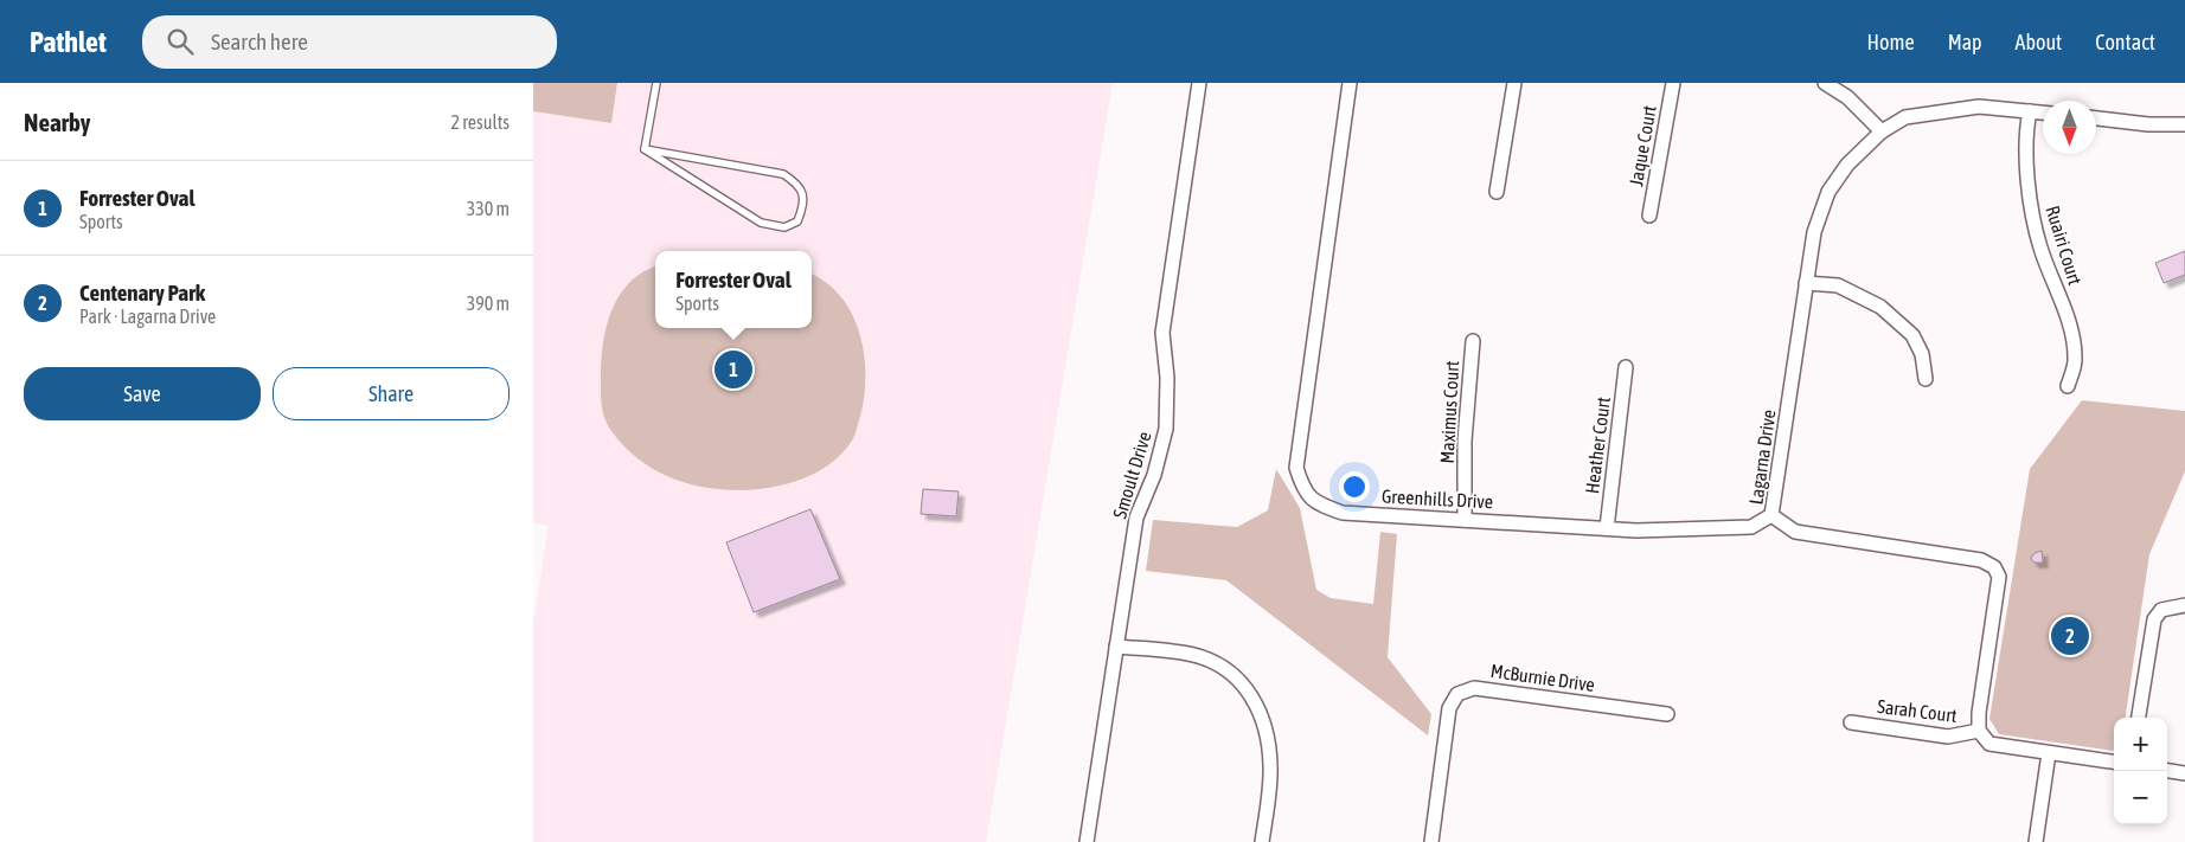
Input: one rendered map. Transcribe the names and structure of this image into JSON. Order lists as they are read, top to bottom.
{
  "streets": {
    "street": [
      "Jaque Court",
      "Ruairi Court",
      "Maximus Court",
      "Heather Court",
      "Lagarna Drive",
      "Smoult Drive",
      "Greenhills Drive",
      "McBurnie Drive",
      "Sarah Court"
    ]
  },
  "crossings": [
    ["Ruairi Court", "Lagarna Drive"],
    ["Maximus Court", "Greenhills Drive"],
    ["Heather Court", "Greenhills Drive"],
    ["Lagarna Drive", "Greenhills Drive"],
    ["Lagarna Drive", "Sarah Court"]
  ],
  "north": "bottom",
  "page": {
    "header": "Pathlet",
    "search": "Search here",
    "nav": [
      "Home",
      "Map",
      "About",
      "Contact"
    ],
    "heading": ["Nearby", "2 results"],
    "list": [
      {
        "mark": "1",
        "name": "Forrester Oval",
        "note": "Sports",
        "value": "330 m"
      },
      {
        "mark": "2",
        "name": "Centenary Park",
        "note": "Park · Lagarna Drive",
        "value": "390 m"
      }
    ],
    "popup": ["Forrester Oval", "Sports"],
    "pins": ["1", "2"],
    "buttons": ["Save", "Share"],
    "map_buttons": ["+", "−"]
  }
}
